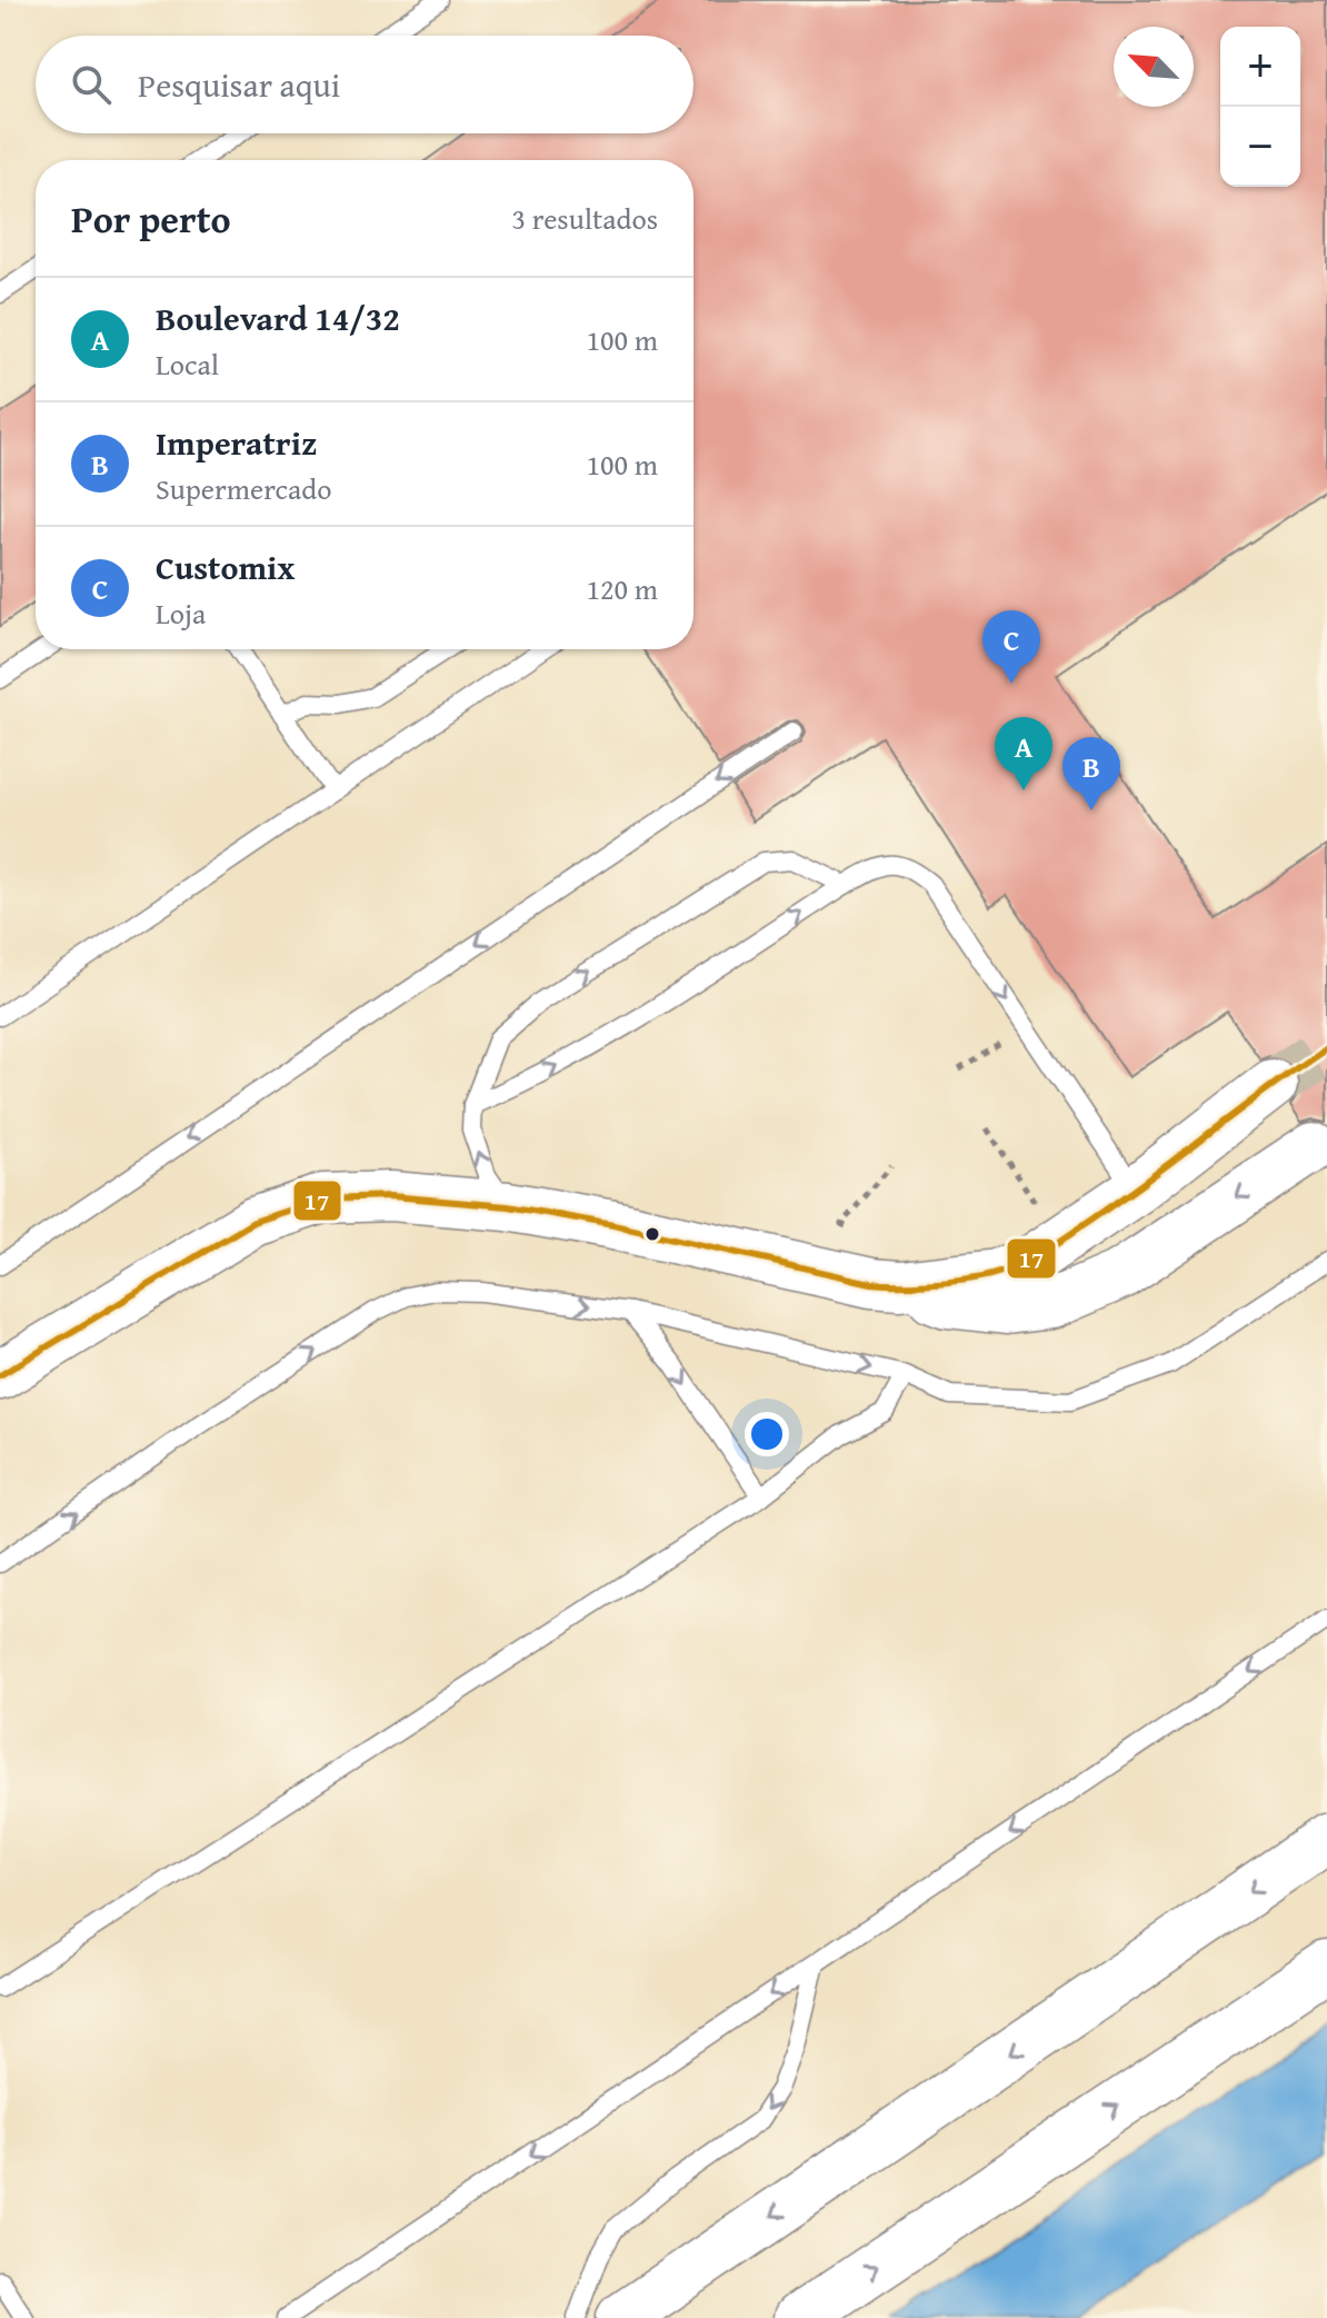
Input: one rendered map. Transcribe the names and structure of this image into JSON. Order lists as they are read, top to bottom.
{
  "lines": ["transit line 17"],
  "north": "top left",
  "page": {
    "map_buttons": ["+", "−"],
    "search": "Pesquisar aqui",
    "heading": ["Por perto", "3 resultados"],
    "list": [
      {
        "mark": "A",
        "name": "Boulevard 14/32",
        "note": "Local",
        "value": "100 m"
      },
      {
        "mark": "B",
        "name": "Imperatriz",
        "note": "Supermercado",
        "value": "100 m"
      },
      {
        "mark": "C",
        "name": "Customix",
        "note": "Loja",
        "value": "120 m"
      }
    ],
    "pins": ["C", "A", "B"]
  }
}
